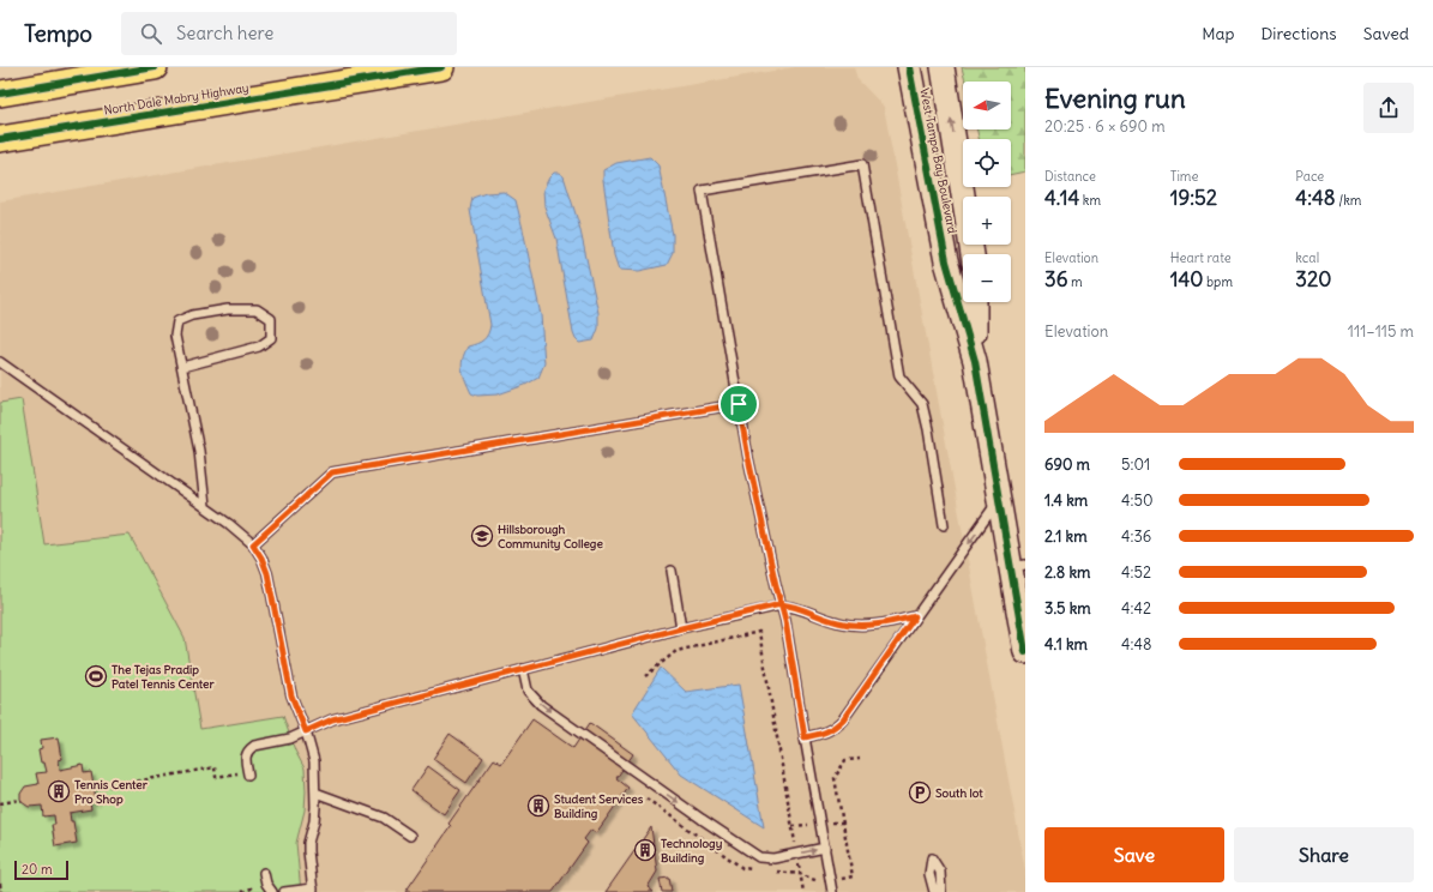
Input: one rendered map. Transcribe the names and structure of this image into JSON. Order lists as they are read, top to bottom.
{
  "streets": {
    "main road": ["North Dale Mabry Highway"],
    "street": ["West Tampa Bay Boulevard"]
  },
  "places": {
    "school or university": ["Hillsborough Community College"],
    "sports": ["The Tejas Pradip Patel Tennis Center"],
    "building": ["Tennis Center Pro Shop", "Student Services Building", "Technology Building"],
    "parking": ["South lot"]
  },
  "scale_bar": "20 m",
  "north": "left",
  "page": {
    "header": "Tempo",
    "search": "Search here",
    "nav": ["Map", "Directions", "Saved"],
    "heading": ["Evening run", "20:25 · 6 × 690 m"],
    "map_buttons": ["+", "−"],
    "stats": [
      ["Distance", "4.14 km"],
      ["Time", "19:52"],
      ["Pace", "4:48 /km"],
      ["Elevation", "36 m"],
      ["Heart rate", "140 bpm"],
      ["kcal", "320"]
    ],
    "chart": ["Elevation", "111–115 m"],
    "list": [
      {
        "name": "690 m",
        "note": "5:01"
      },
      {
        "name": "1.4 km",
        "note": "4:50"
      },
      {
        "name": "2.1 km",
        "note": "4:36"
      },
      {
        "name": "2.8 km",
        "note": "4:52"
      },
      {
        "name": "3.5 km",
        "note": "4:42"
      },
      {
        "name": "4.1 km",
        "note": "4:48"
      }
    ],
    "buttons": ["Save", "Share"],
    "scale": "20 m"
  }
}
